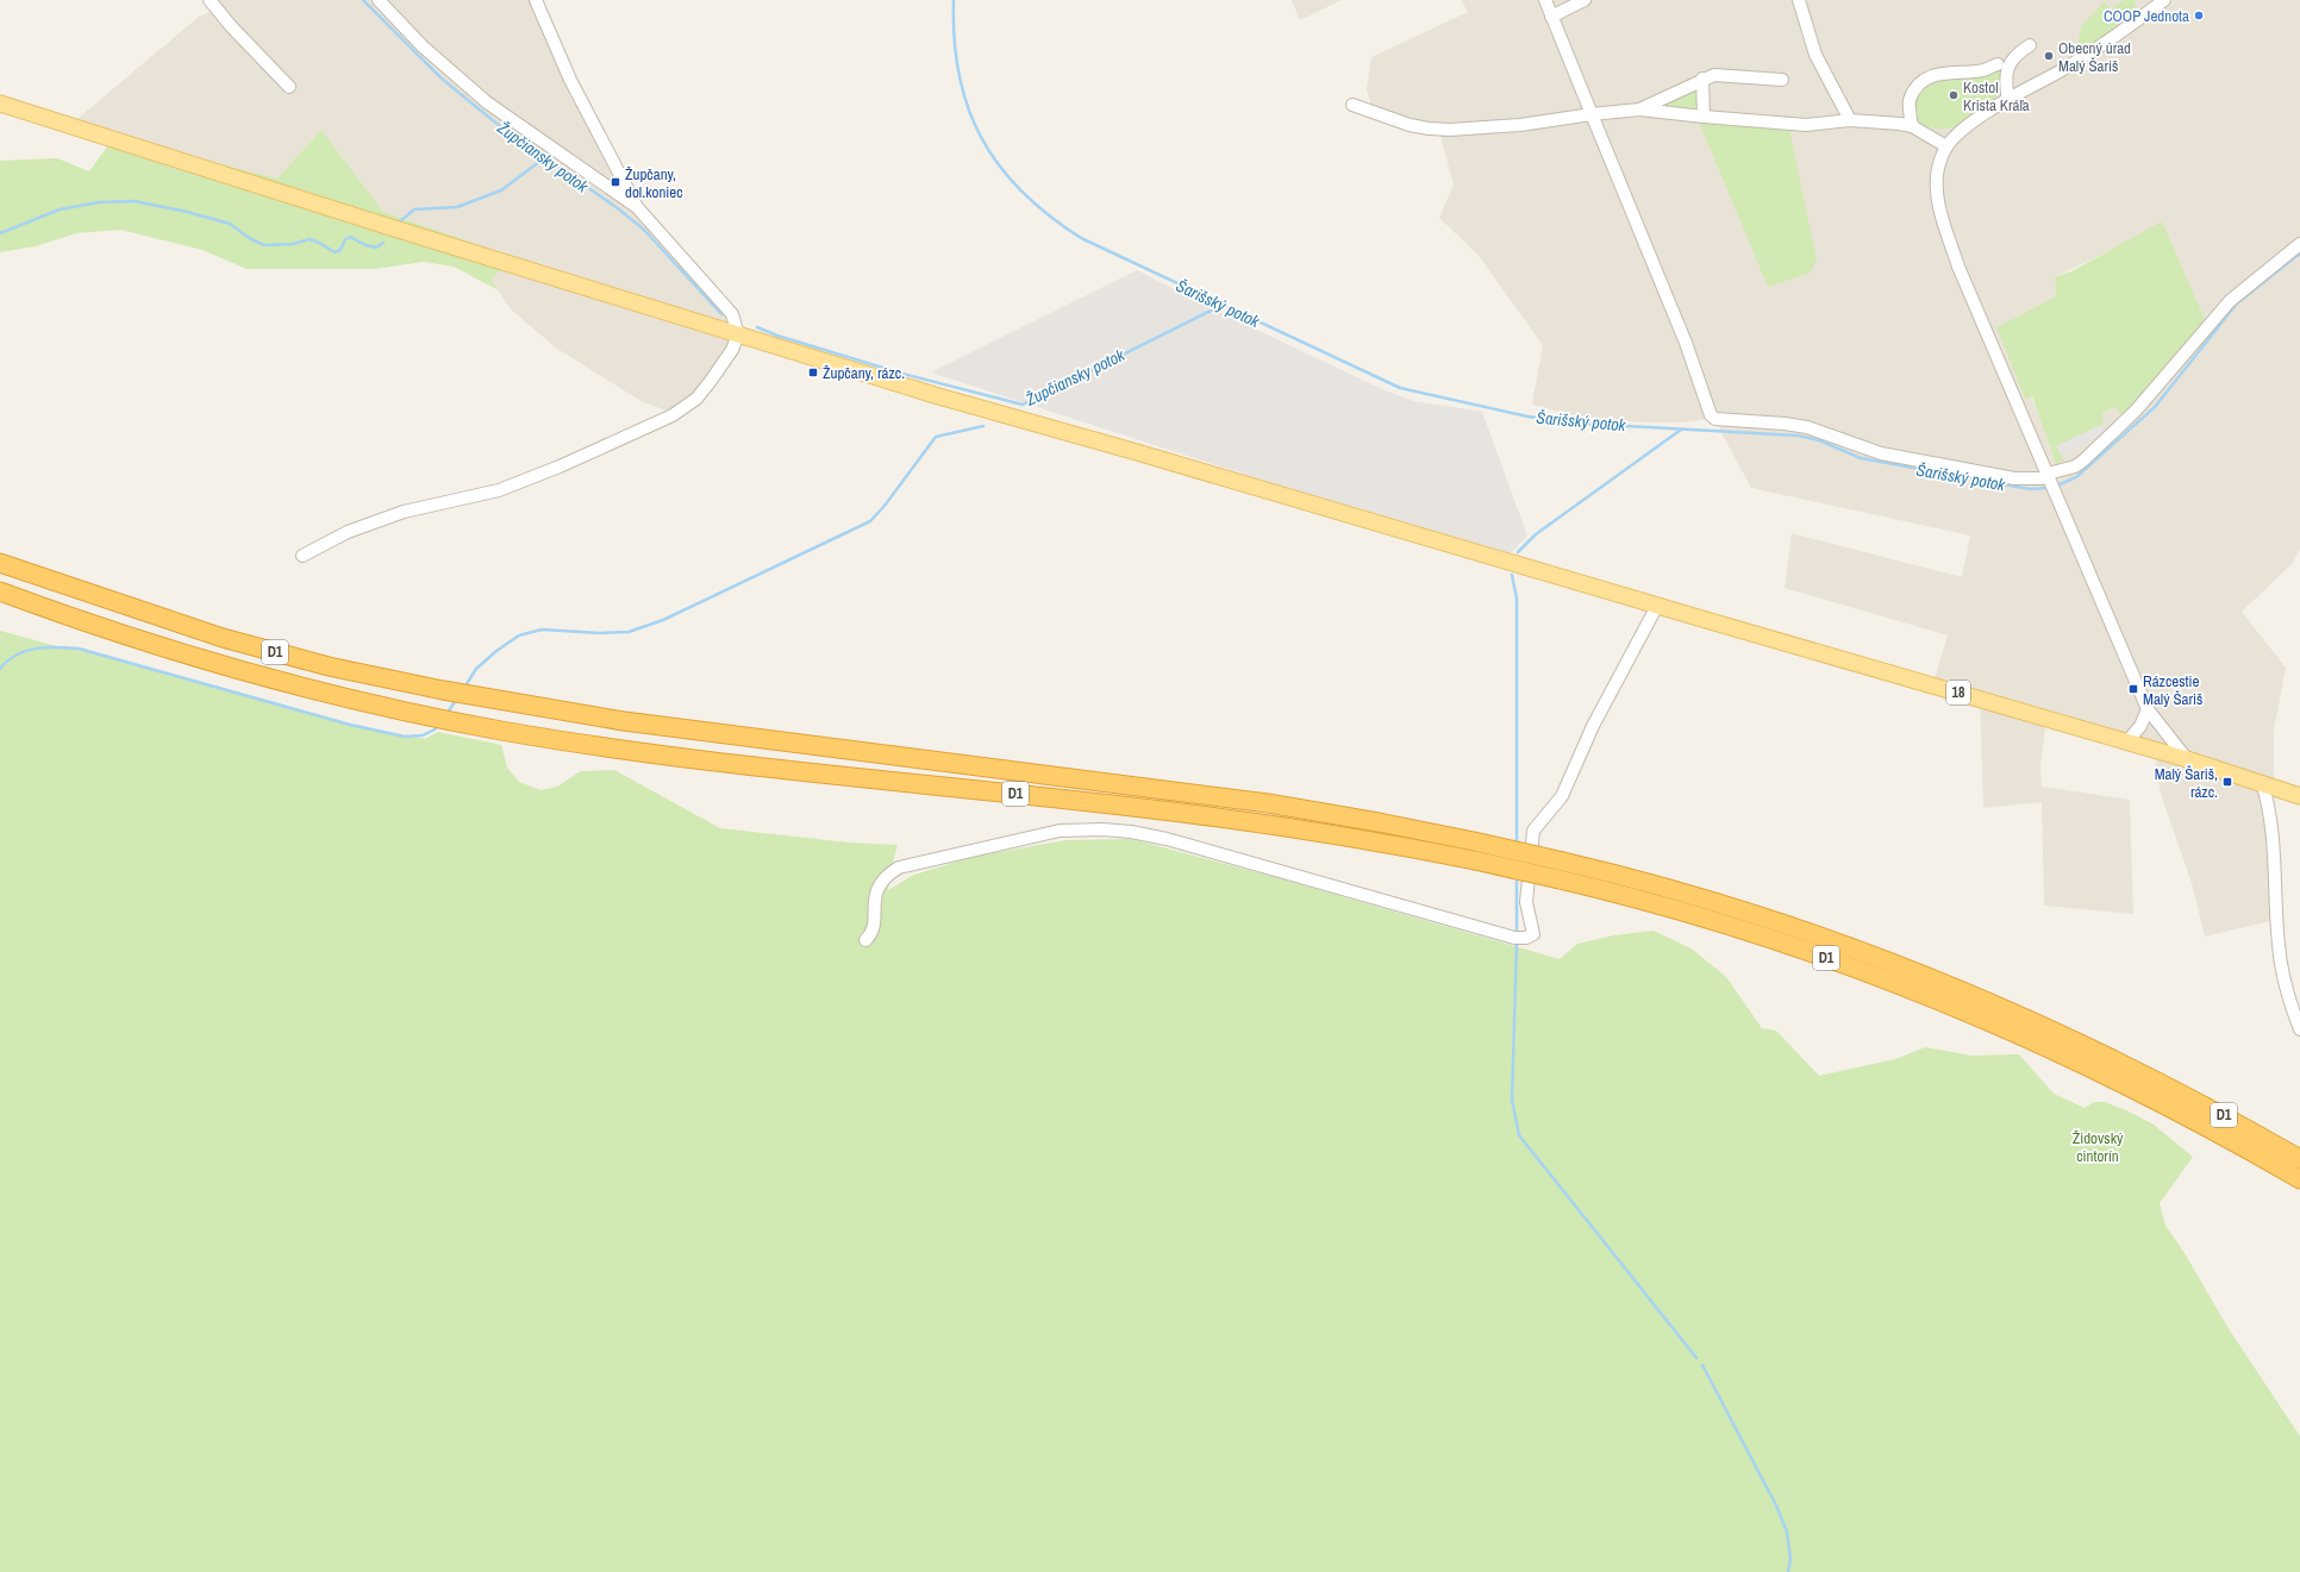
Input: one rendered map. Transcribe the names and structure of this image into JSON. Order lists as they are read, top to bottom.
{
  "streets": {
    "highway": ["D1"],
    "main road": ["18"]
  },
  "water": ["Župčiansky potok", "Šarišský potok"],
  "parks": ["Židovský cintorín"],
  "places": {
    "other": ["COOP Jednota", "Obecný úrad Malý Šariš", "Kostol Krista Kráľa"],
    "transit": [
      "Župčany, dol.koniec",
      "Župčany, rázc.",
      "Rázcestie Malý Šariš",
      "Malý Šariš, rázc."
    ]
  }
}
